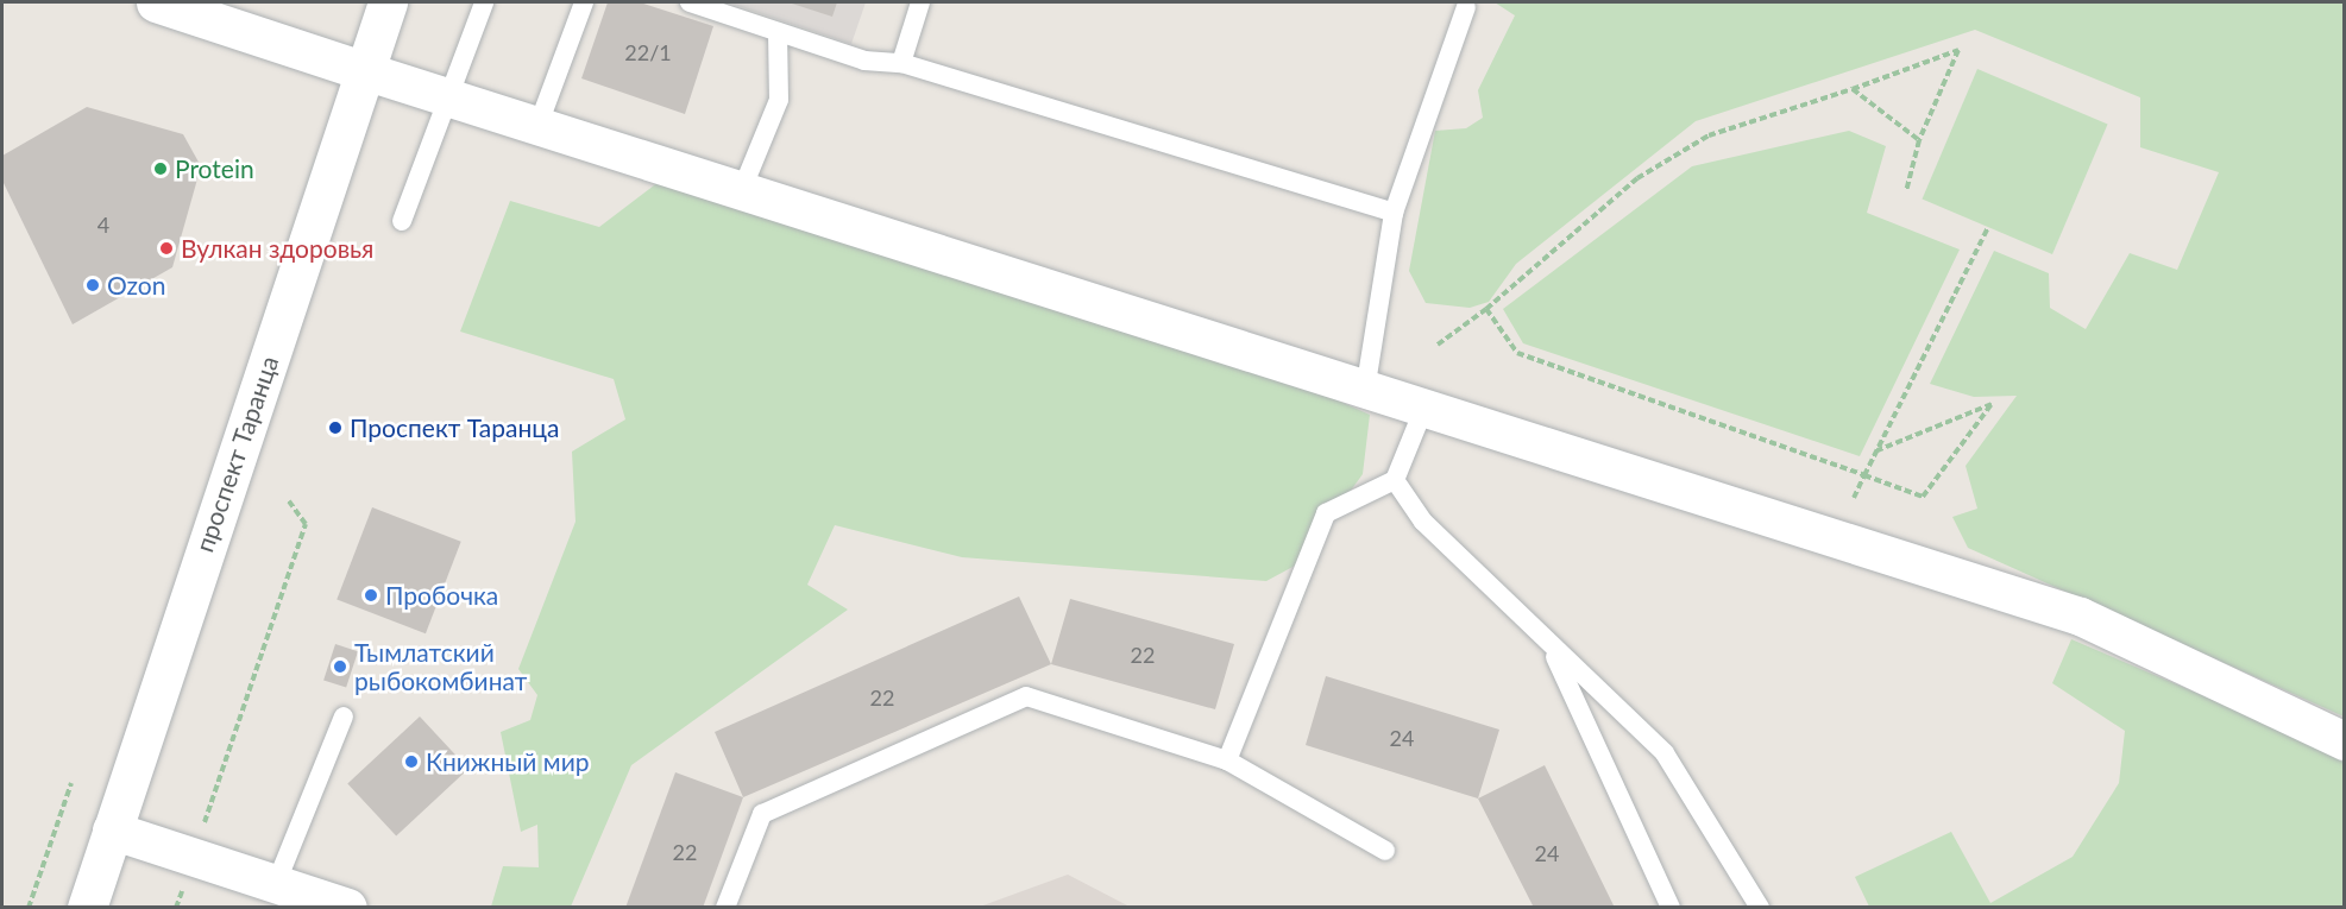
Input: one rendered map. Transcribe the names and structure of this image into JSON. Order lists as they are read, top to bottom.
{
  "streets": {
    "main road": ["проспект Таранца"]
  },
  "places": [
    "Protein",
    "Вулкан здоровья",
    "Ozon",
    "Проспект Таранца",
    "Пробочка",
    "Тымлатский рыбокомбинат",
    "Книжный мир"
  ],
  "house_numbers": [
    "22/1",
    "4",
    "22",
    "22",
    "24",
    "22",
    "24"
  ]
}
